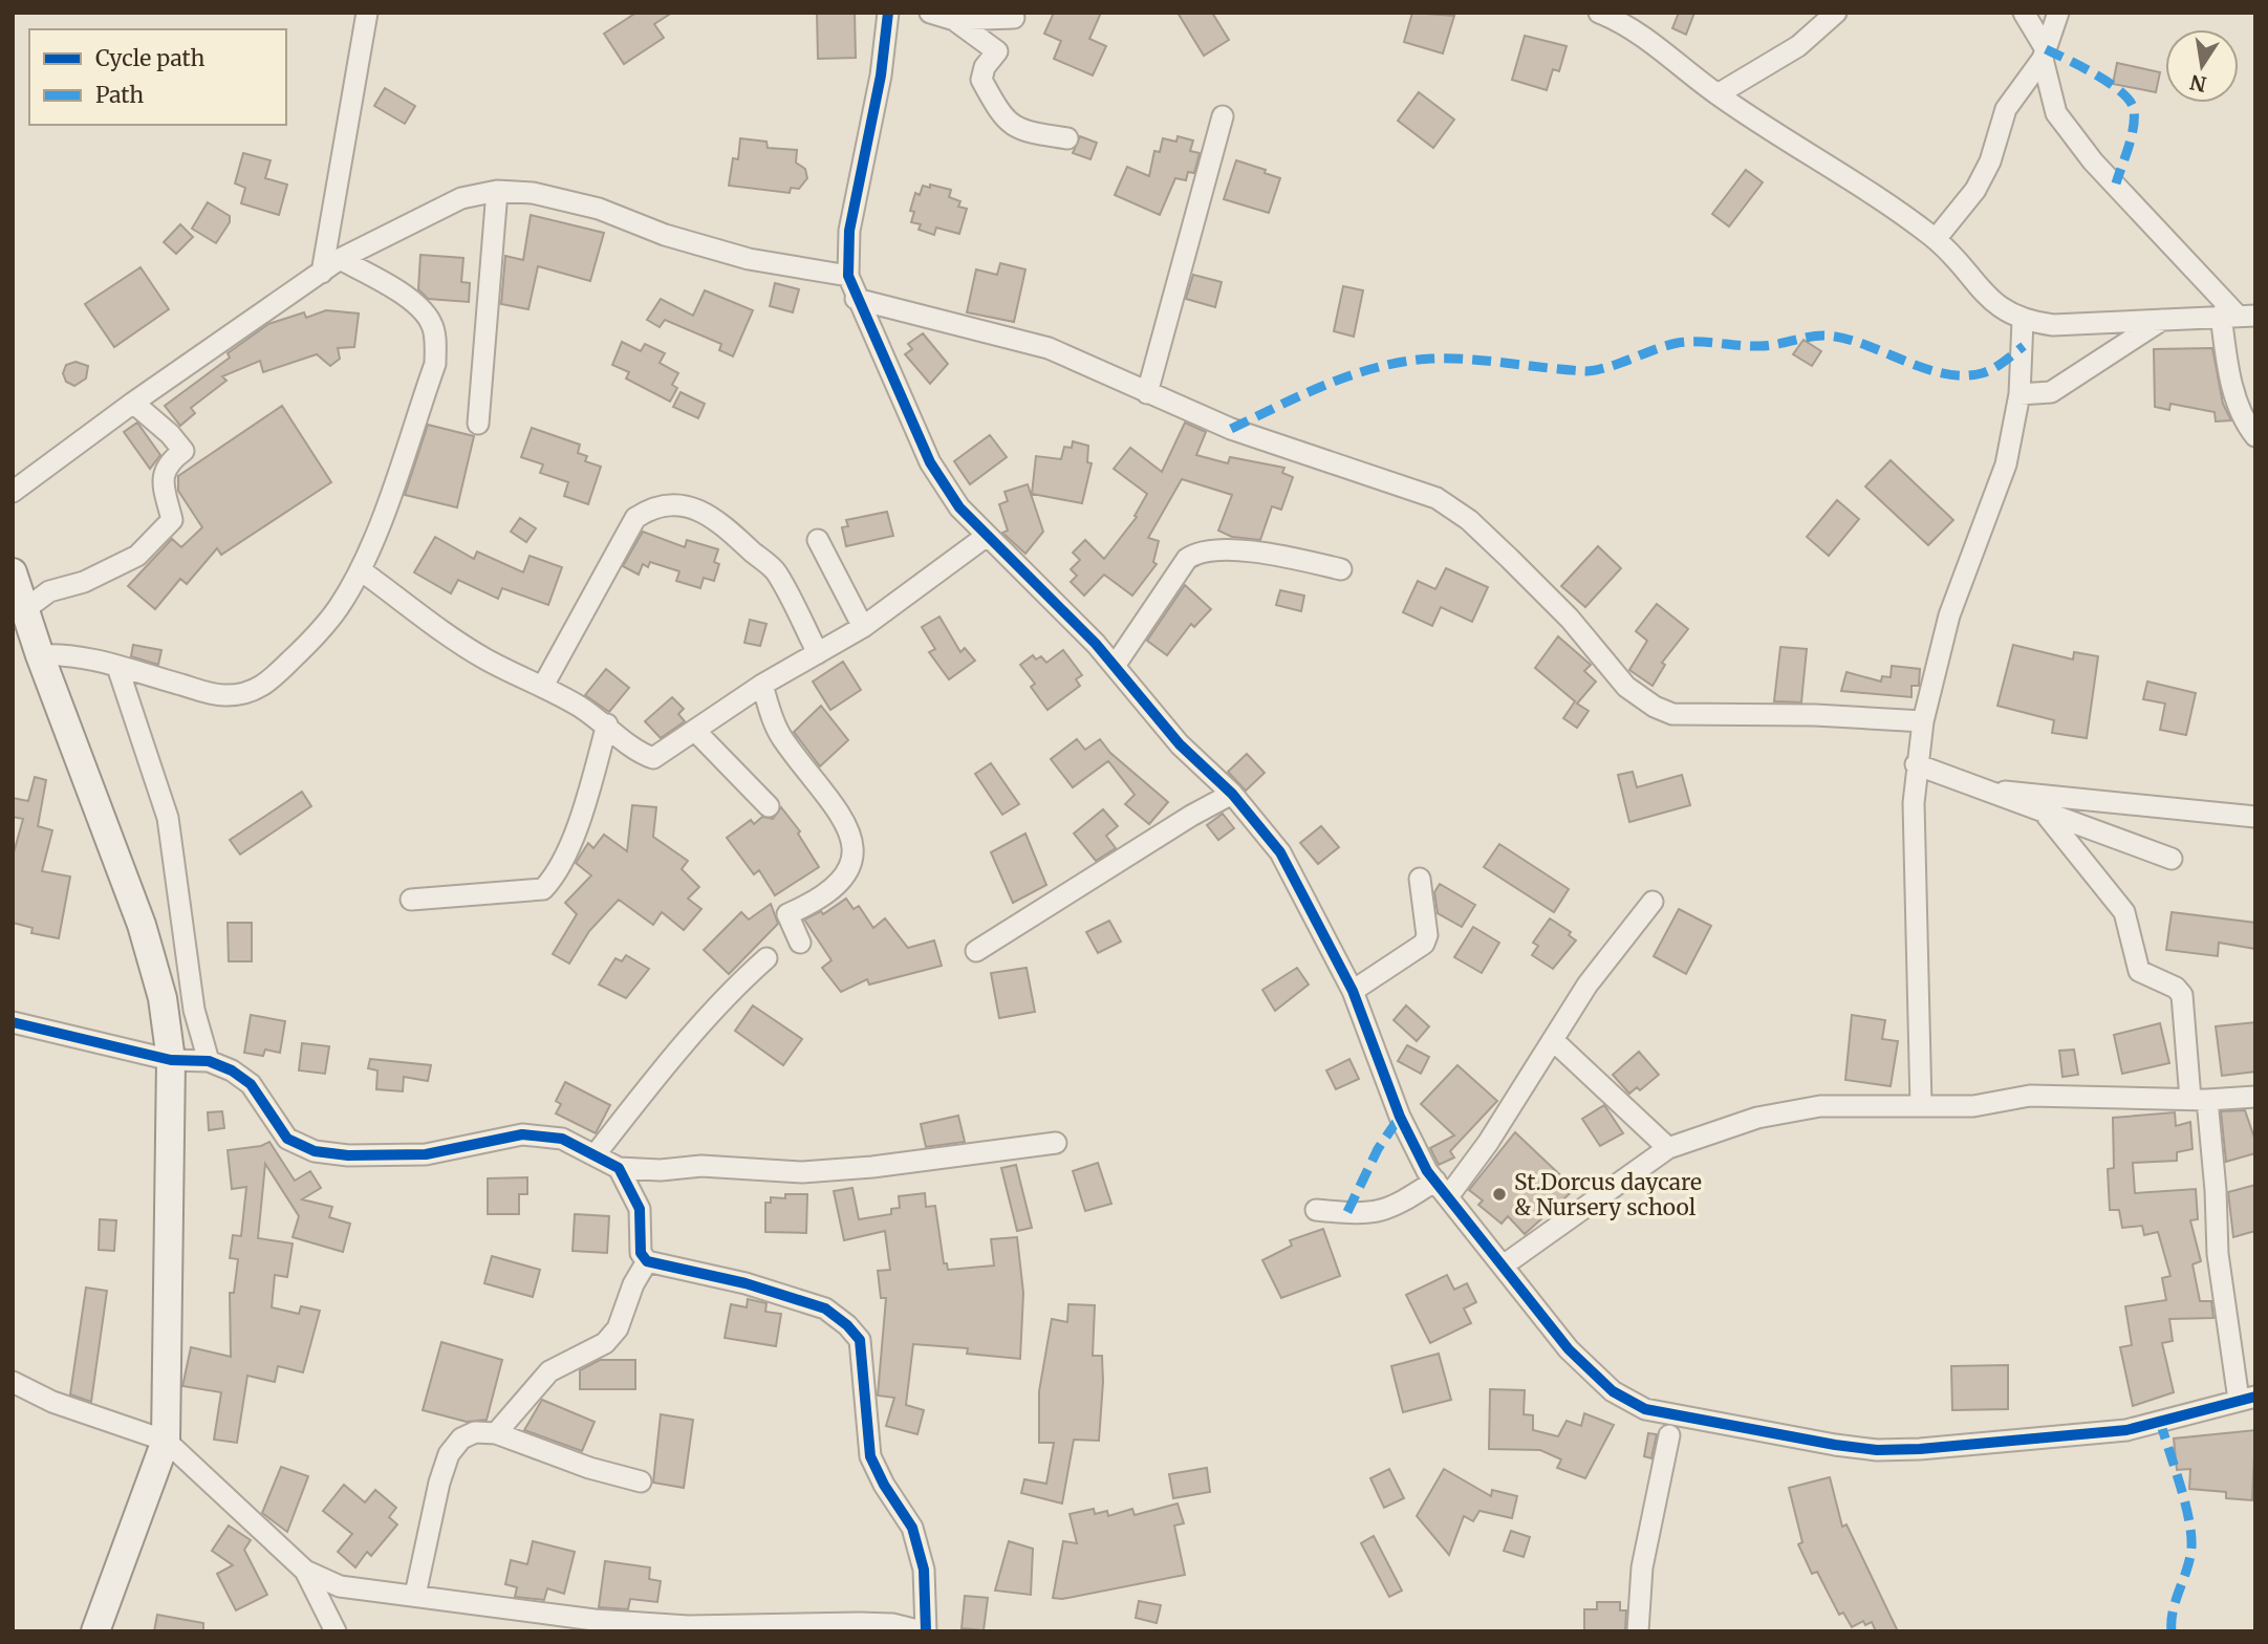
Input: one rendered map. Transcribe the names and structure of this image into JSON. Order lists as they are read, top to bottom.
{
  "places": ["St.Dorcus daycare & Nursery school"],
  "legend": ["Cycle path", "Path"],
  "north": "bottom"
}
